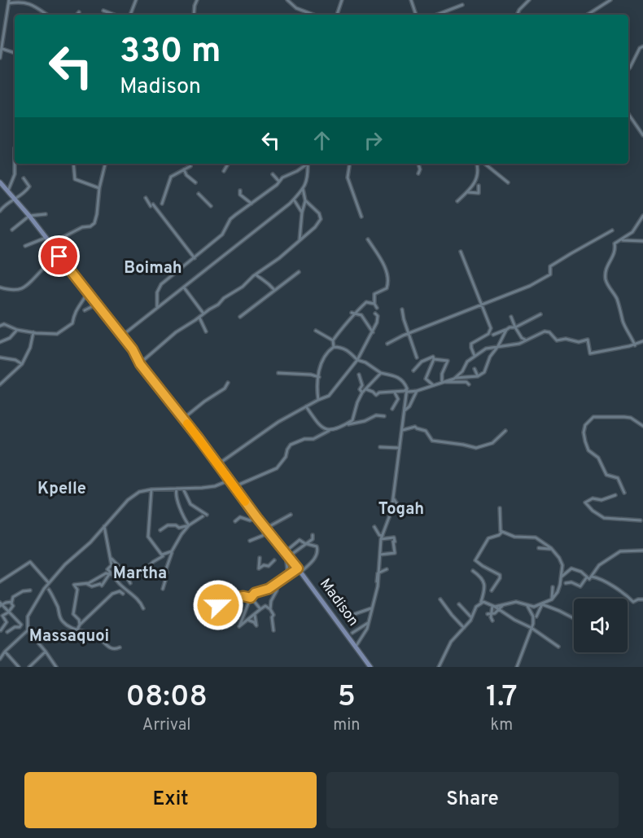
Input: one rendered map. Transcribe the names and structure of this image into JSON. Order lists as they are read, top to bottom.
{
  "streets": {
    "street": ["Madison"]
  },
  "districts": [
    "Boimah",
    "Kpelle",
    "Togah",
    "Martha",
    "Massaquoi"
  ],
  "page": {
    "turn": ["330 m", "Madison"],
    "eta": [
      "08:08",
      "Arrival",
      "5",
      "min",
      "1.7",
      "km"
    ],
    "buttons": ["Exit", "Share"]
  }
}
